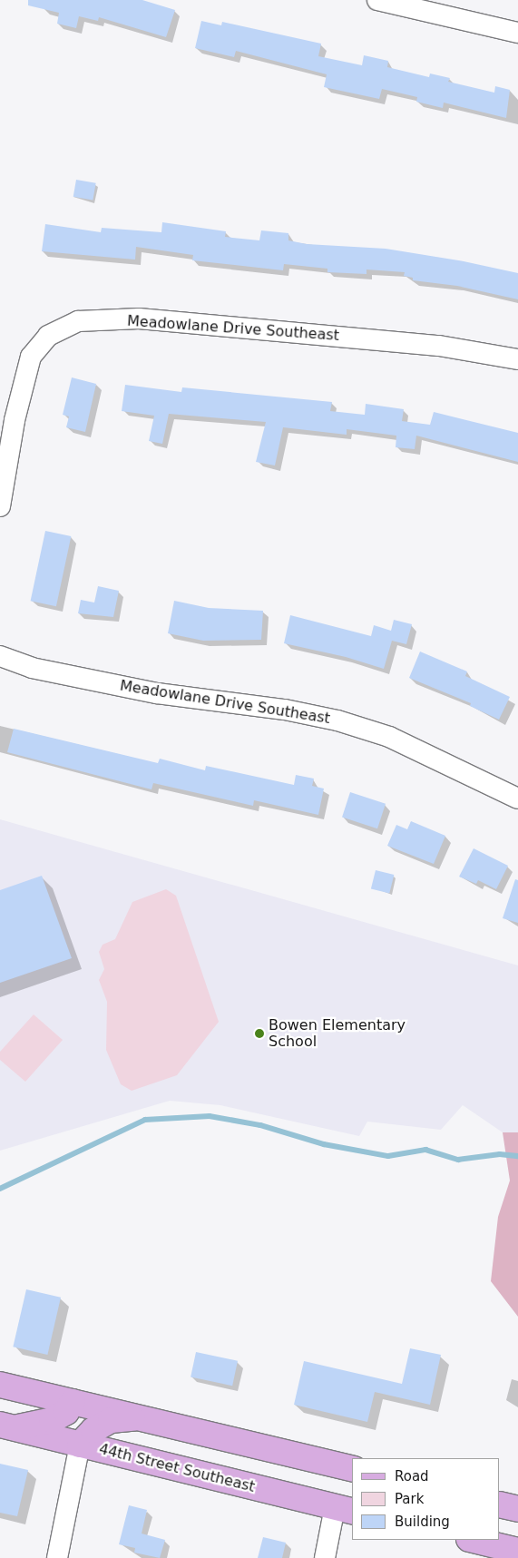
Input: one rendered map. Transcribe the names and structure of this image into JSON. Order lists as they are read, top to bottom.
{
  "streets": {
    "main road": ["44th Street Southeast"],
    "street": ["Meadowlane Drive Southeast"]
  },
  "places": ["Bowen Elementary School"],
  "legend": ["Road", "Park", "Building"]
}
